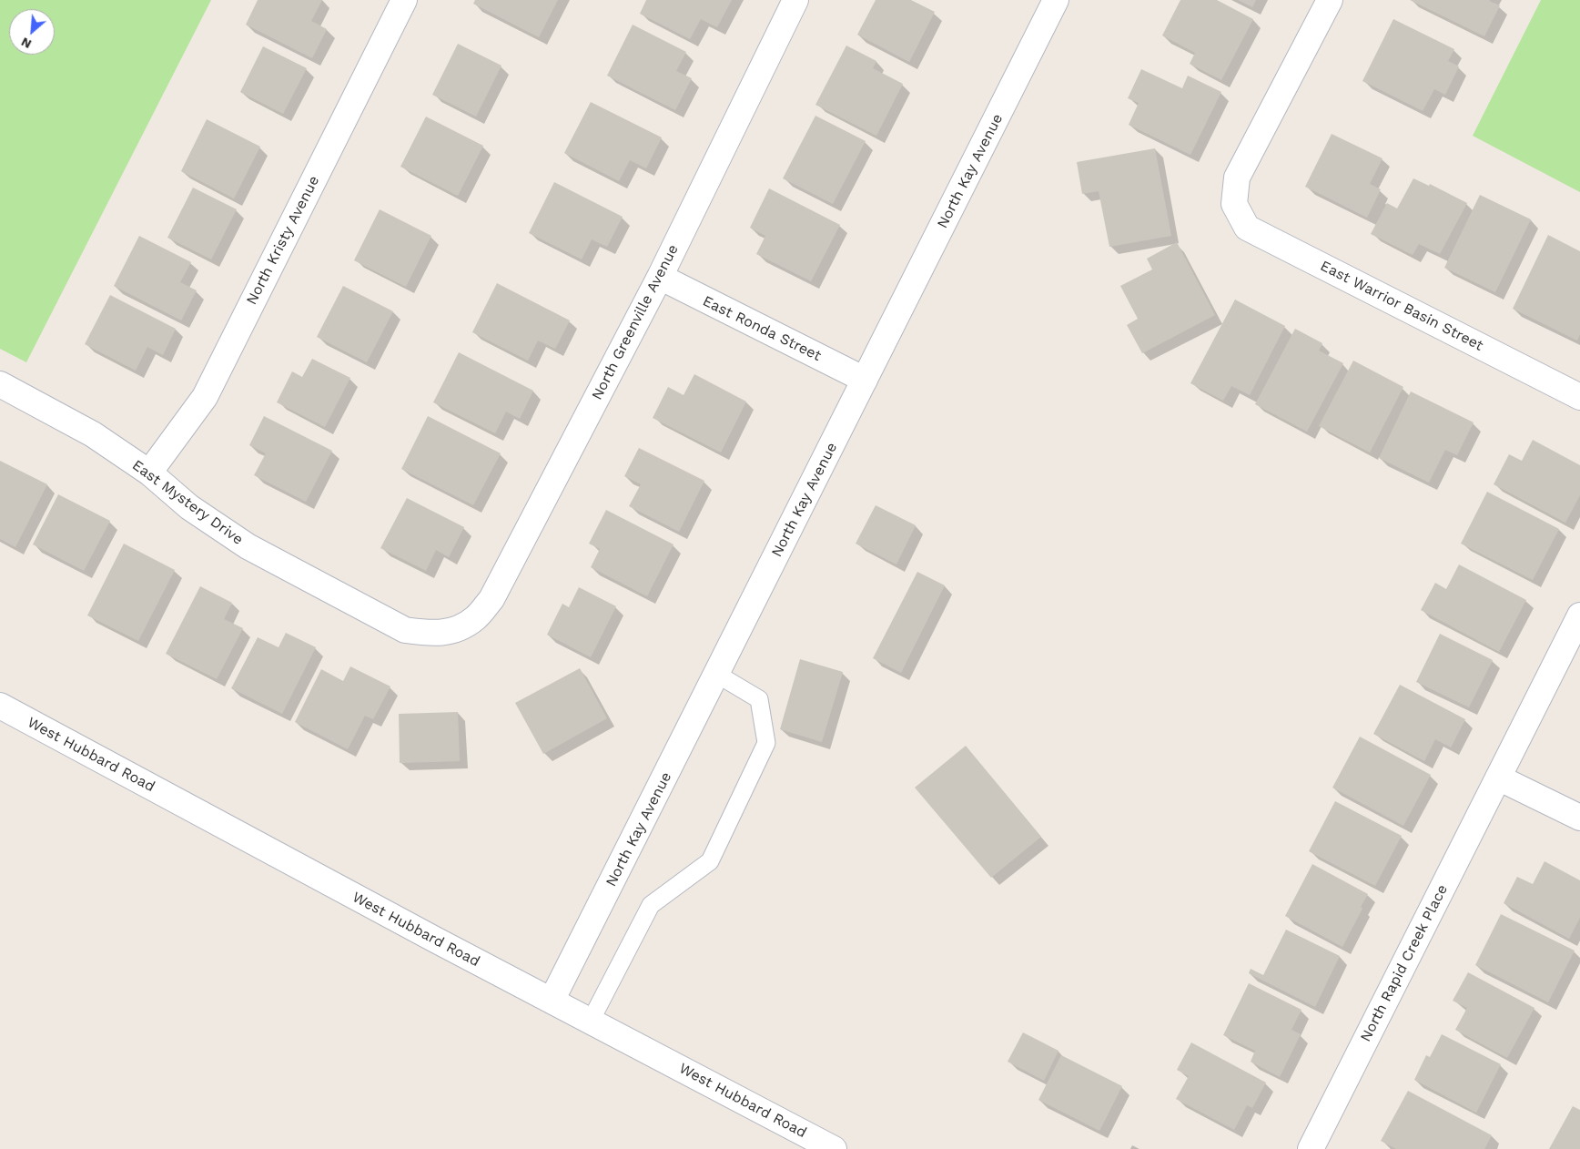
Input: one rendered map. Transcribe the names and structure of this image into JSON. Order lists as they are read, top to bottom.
{
  "streets": {
    "street": [
      "North Kay Avenue",
      "North Kristy Avenue",
      "East Warrior Basin Street",
      "North Greenville Avenue",
      "East Ronda Street",
      "East Mystery Drive",
      "West Hubbard Road",
      "North Rapid Creek Place"
    ]
  },
  "crossings": [
    ["North Kay Avenue", "East Ronda Street"],
    ["North Kay Avenue", "West Hubbard Road"],
    ["North Kristy Avenue", "East Mystery Drive"],
    ["North Greenville Avenue", "East Ronda Street"],
    ["North Greenville Avenue", "East Mystery Drive"]
  ],
  "north": "bottom left"
}
